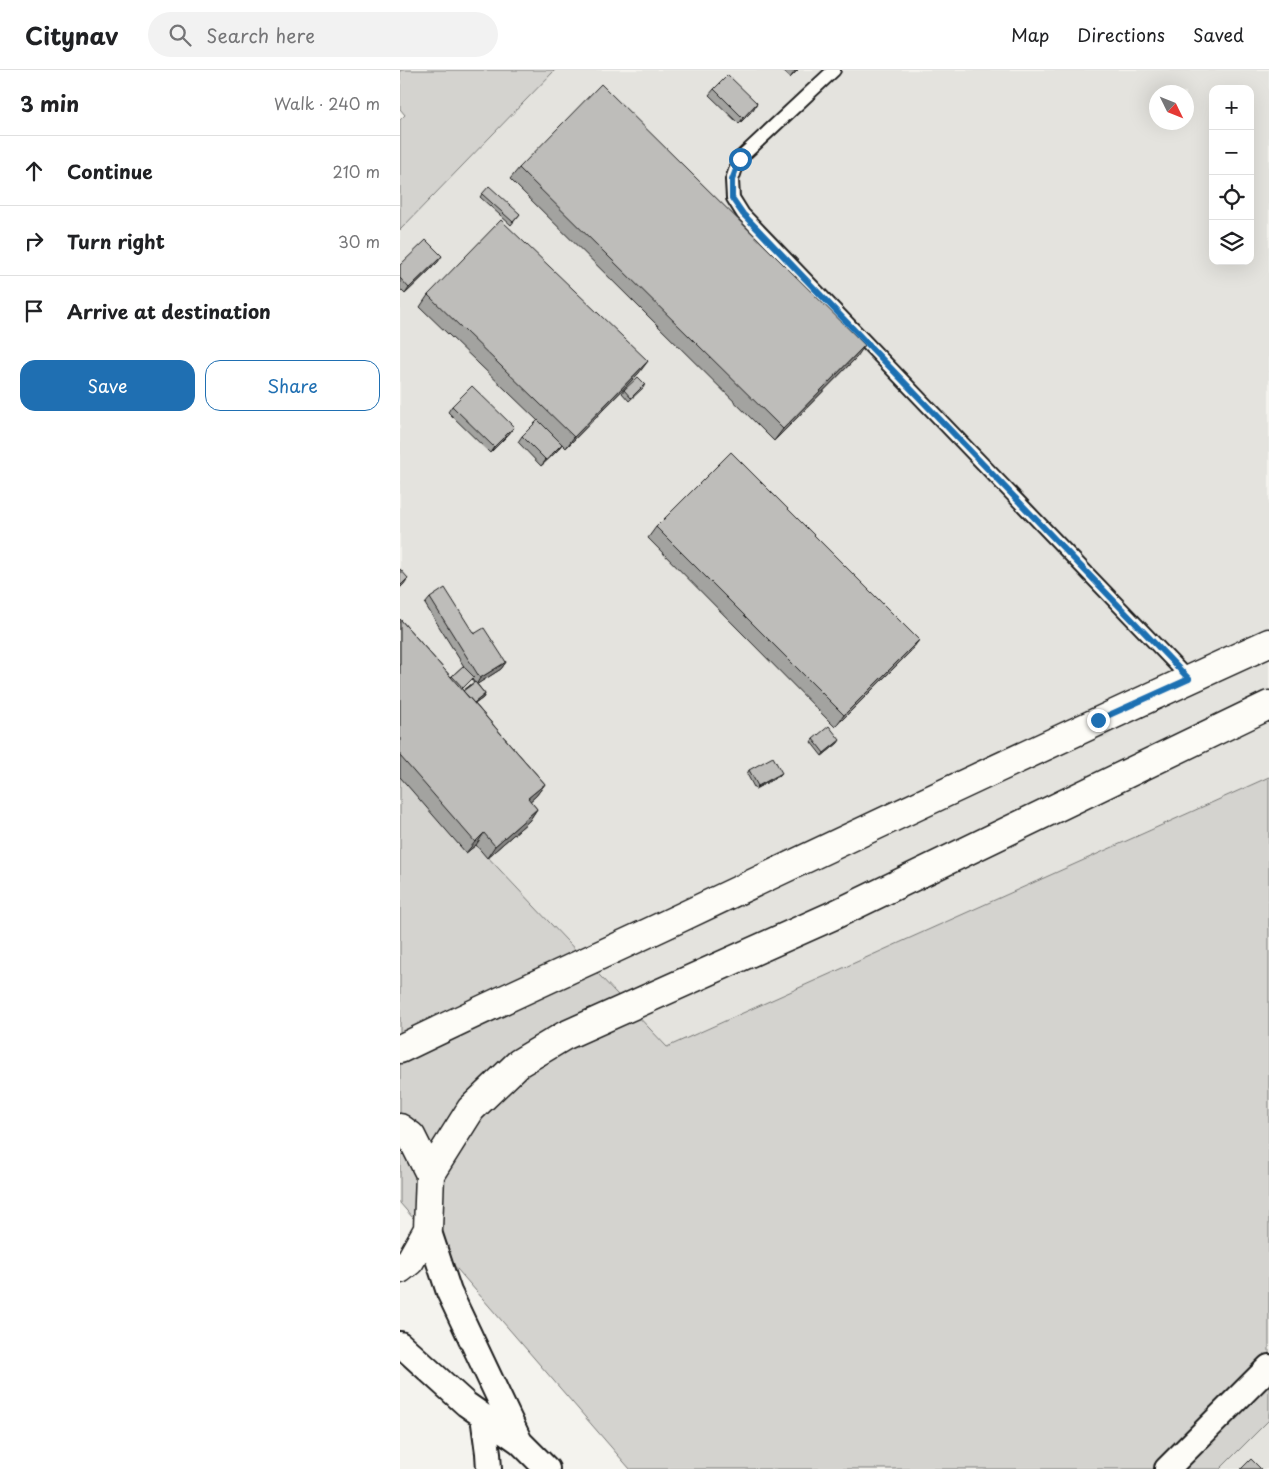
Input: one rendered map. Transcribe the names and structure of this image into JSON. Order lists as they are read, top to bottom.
{
  "north": "bottom right",
  "page": {
    "header": "Citynav",
    "search": "Search here",
    "nav": ["Map", "Directions", "Saved"],
    "heading": ["3 min", "Walk · 240 m"],
    "map_buttons": ["+", "−"],
    "list": [
      ["Continue", "210 m"],
      ["Turn right", "30 m"],
      "Arrive at destination"
    ],
    "buttons": ["Save", "Share"]
  }
}
